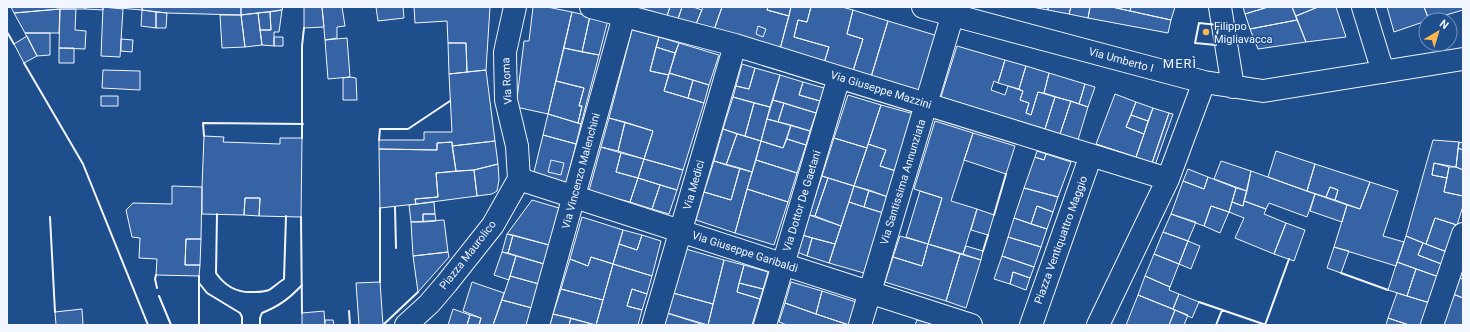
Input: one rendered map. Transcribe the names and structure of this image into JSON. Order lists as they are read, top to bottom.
{
  "streets": {
    "street": [
      "Via Umberto I",
      "Via Roma",
      "Via Giuseppe Mazzini",
      "Via Vincenzo Malenchini",
      "Via Santissima Annunziata",
      "Via Medici",
      "Via Dottor De Gaetani",
      "Piazza Ventiquattro Maggio",
      "Via Giuseppe Garibaldi",
      "Piazza Maurolico"
    ]
  },
  "crossings": [
    ["Via Umberto I", "Via Santissima Annunziata"],
    ["Via Roma", "Via Giuseppe Garibaldi"],
    ["Via Roma", "Piazza Maurolico"],
    ["Via Giuseppe Mazzini", "Via Vincenzo Malenchini"],
    ["Via Giuseppe Mazzini", "Via Santissima Annunziata"],
    ["Via Giuseppe Mazzini", "Via Medici"],
    ["Via Giuseppe Mazzini", "Via Dottor De Gaetani"],
    ["Via Giuseppe Mazzini", "Piazza Ventiquattro Maggio"],
    ["Via Vincenzo Malenchini", "Via Giuseppe Garibaldi"],
    ["Via Santissima Annunziata", "Via Giuseppe Garibaldi"],
    ["Via Medici", "Via Giuseppe Garibaldi"],
    ["Via Dottor De Gaetani", "Via Giuseppe Garibaldi"],
    ["Via Giuseppe Garibaldi", "Piazza Maurolico"]
  ],
  "districts": ["MERÌ"],
  "places": ["Filippo Migliavacca"],
  "north": "top right"
}
